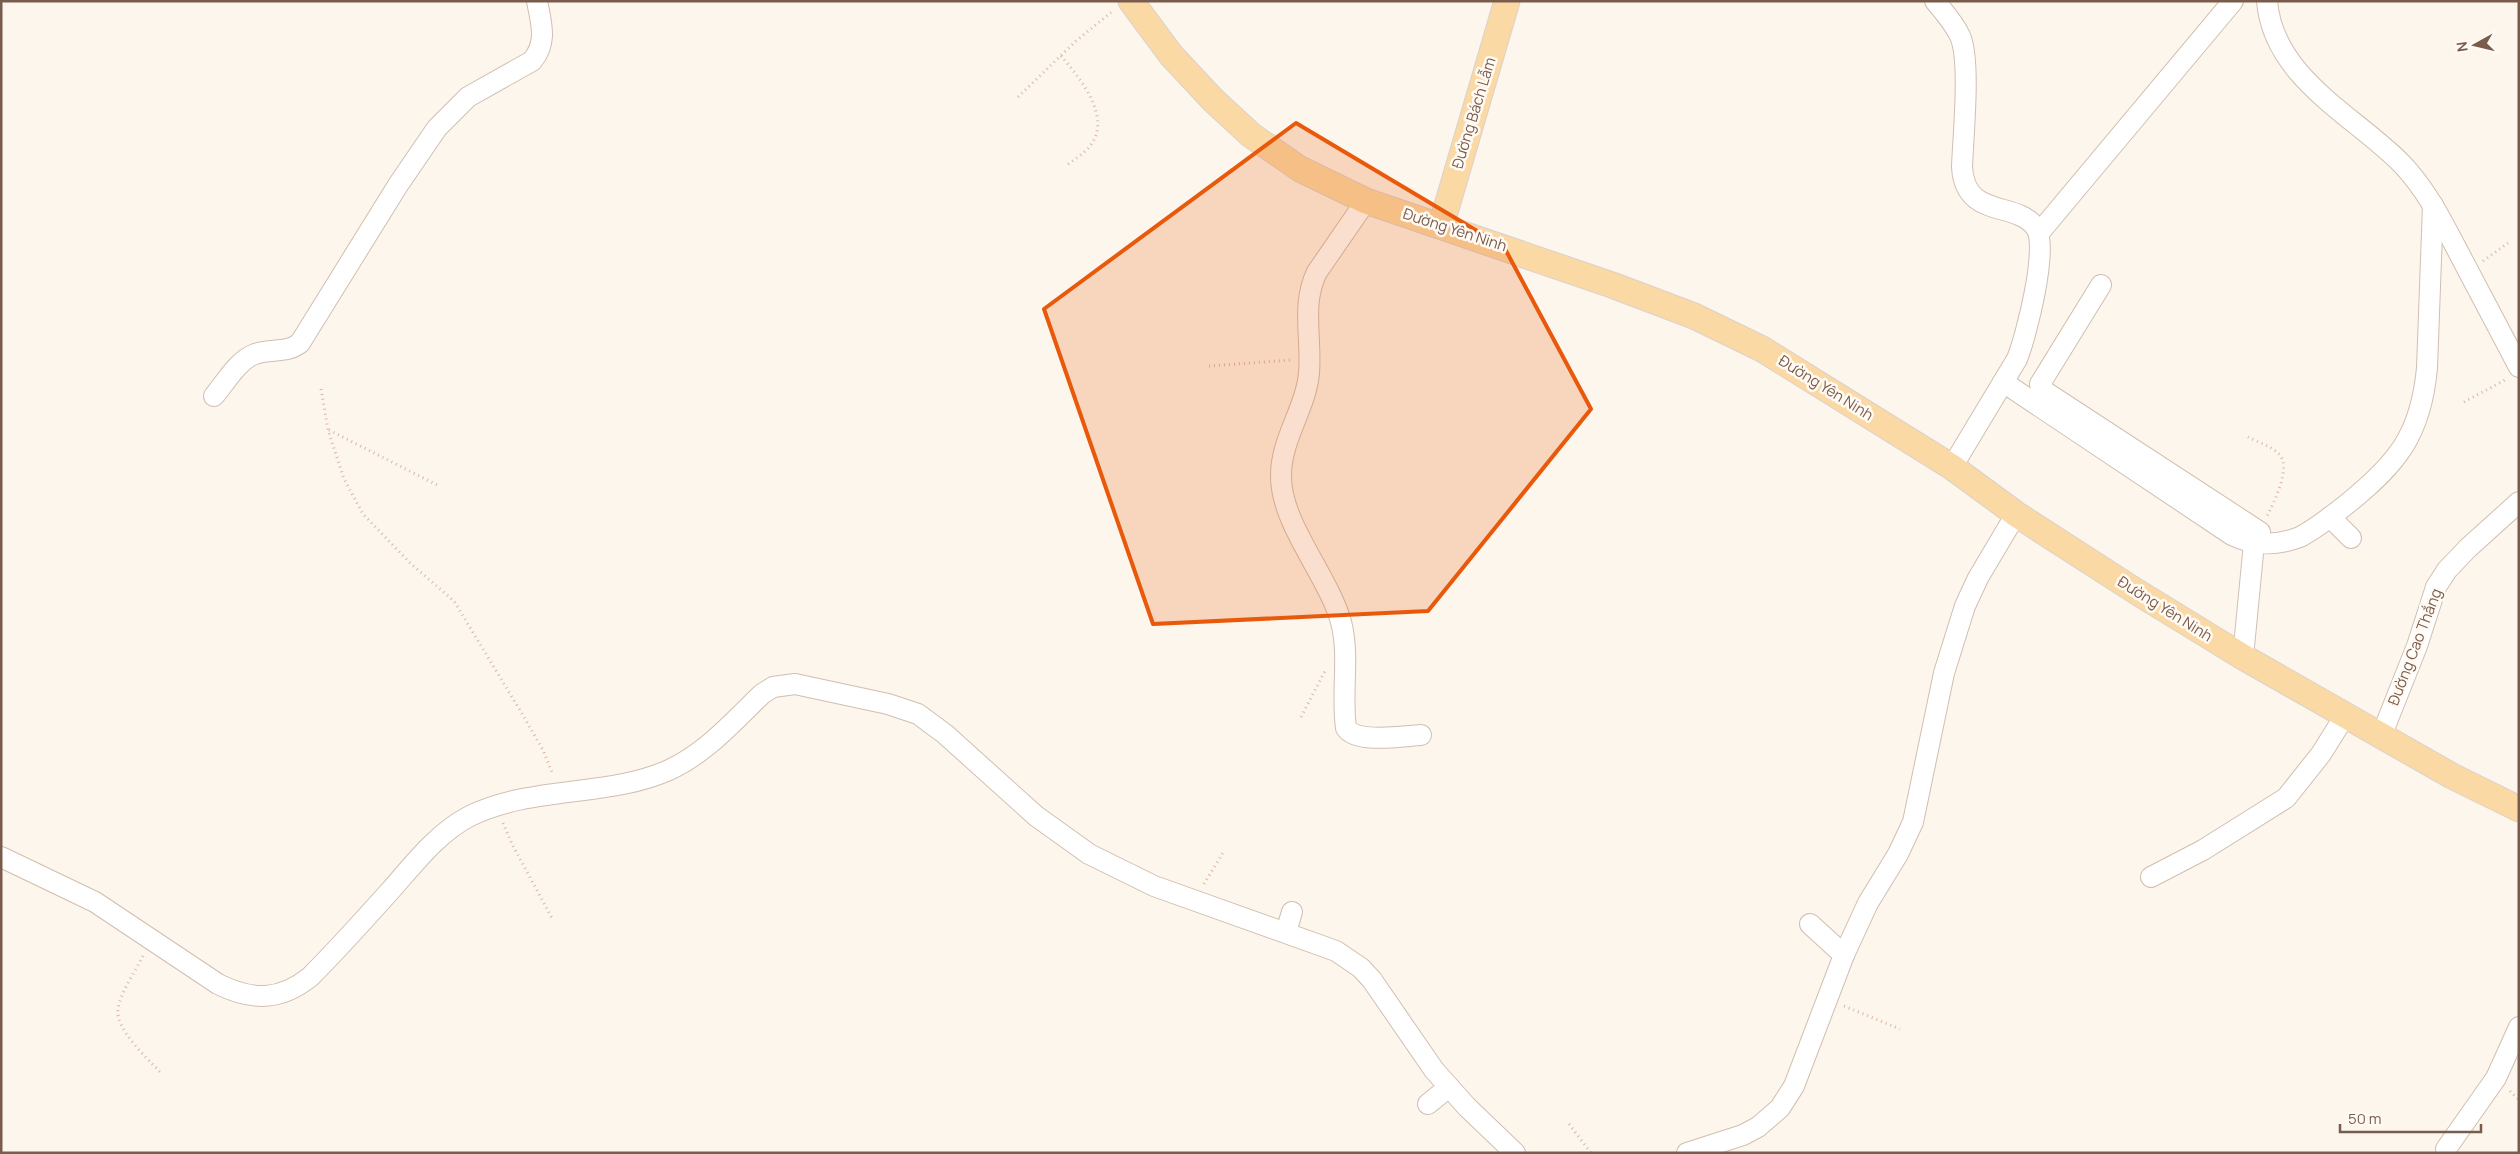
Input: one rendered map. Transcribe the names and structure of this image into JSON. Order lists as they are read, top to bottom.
{
  "streets": {
    "main road": ["Đường Bách Lẫm", "Đường Yên Ninh"],
    "street": ["Đường Cao Thắng"]
  },
  "crossings": [
    ["Đường Bách Lẫm", "Đường Yên Ninh"],
    ["Đường Yên Ninh", "Đường Cao Thắng"]
  ],
  "scale_bar": "50 m",
  "north": "left"
}
